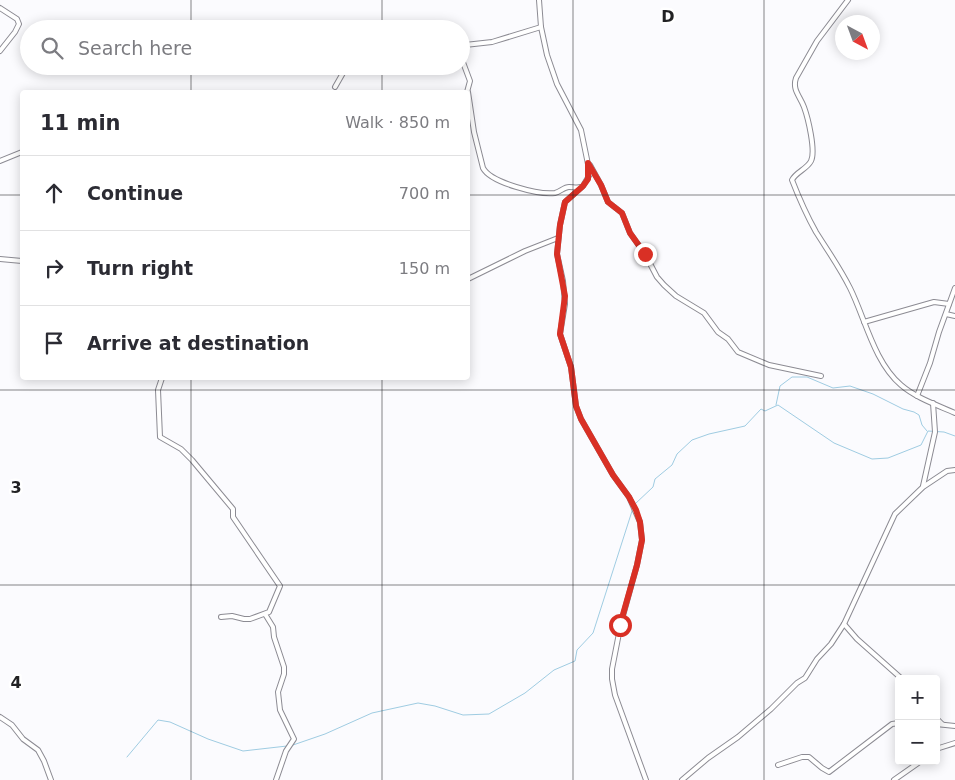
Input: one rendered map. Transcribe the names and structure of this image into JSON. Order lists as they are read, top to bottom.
{
  "north": "bottom right",
  "page": {
    "search": "Search here",
    "heading": ["11 min", "Walk · 850 m"],
    "list": [
      ["Continue", "700 m"],
      ["Turn right", "150 m"],
      "Arrive at destination"
    ],
    "map_buttons": ["+", "−"]
  },
  "grid": {
    "columns": ["D"],
    "rows": ["3", "4"]
  }
}
